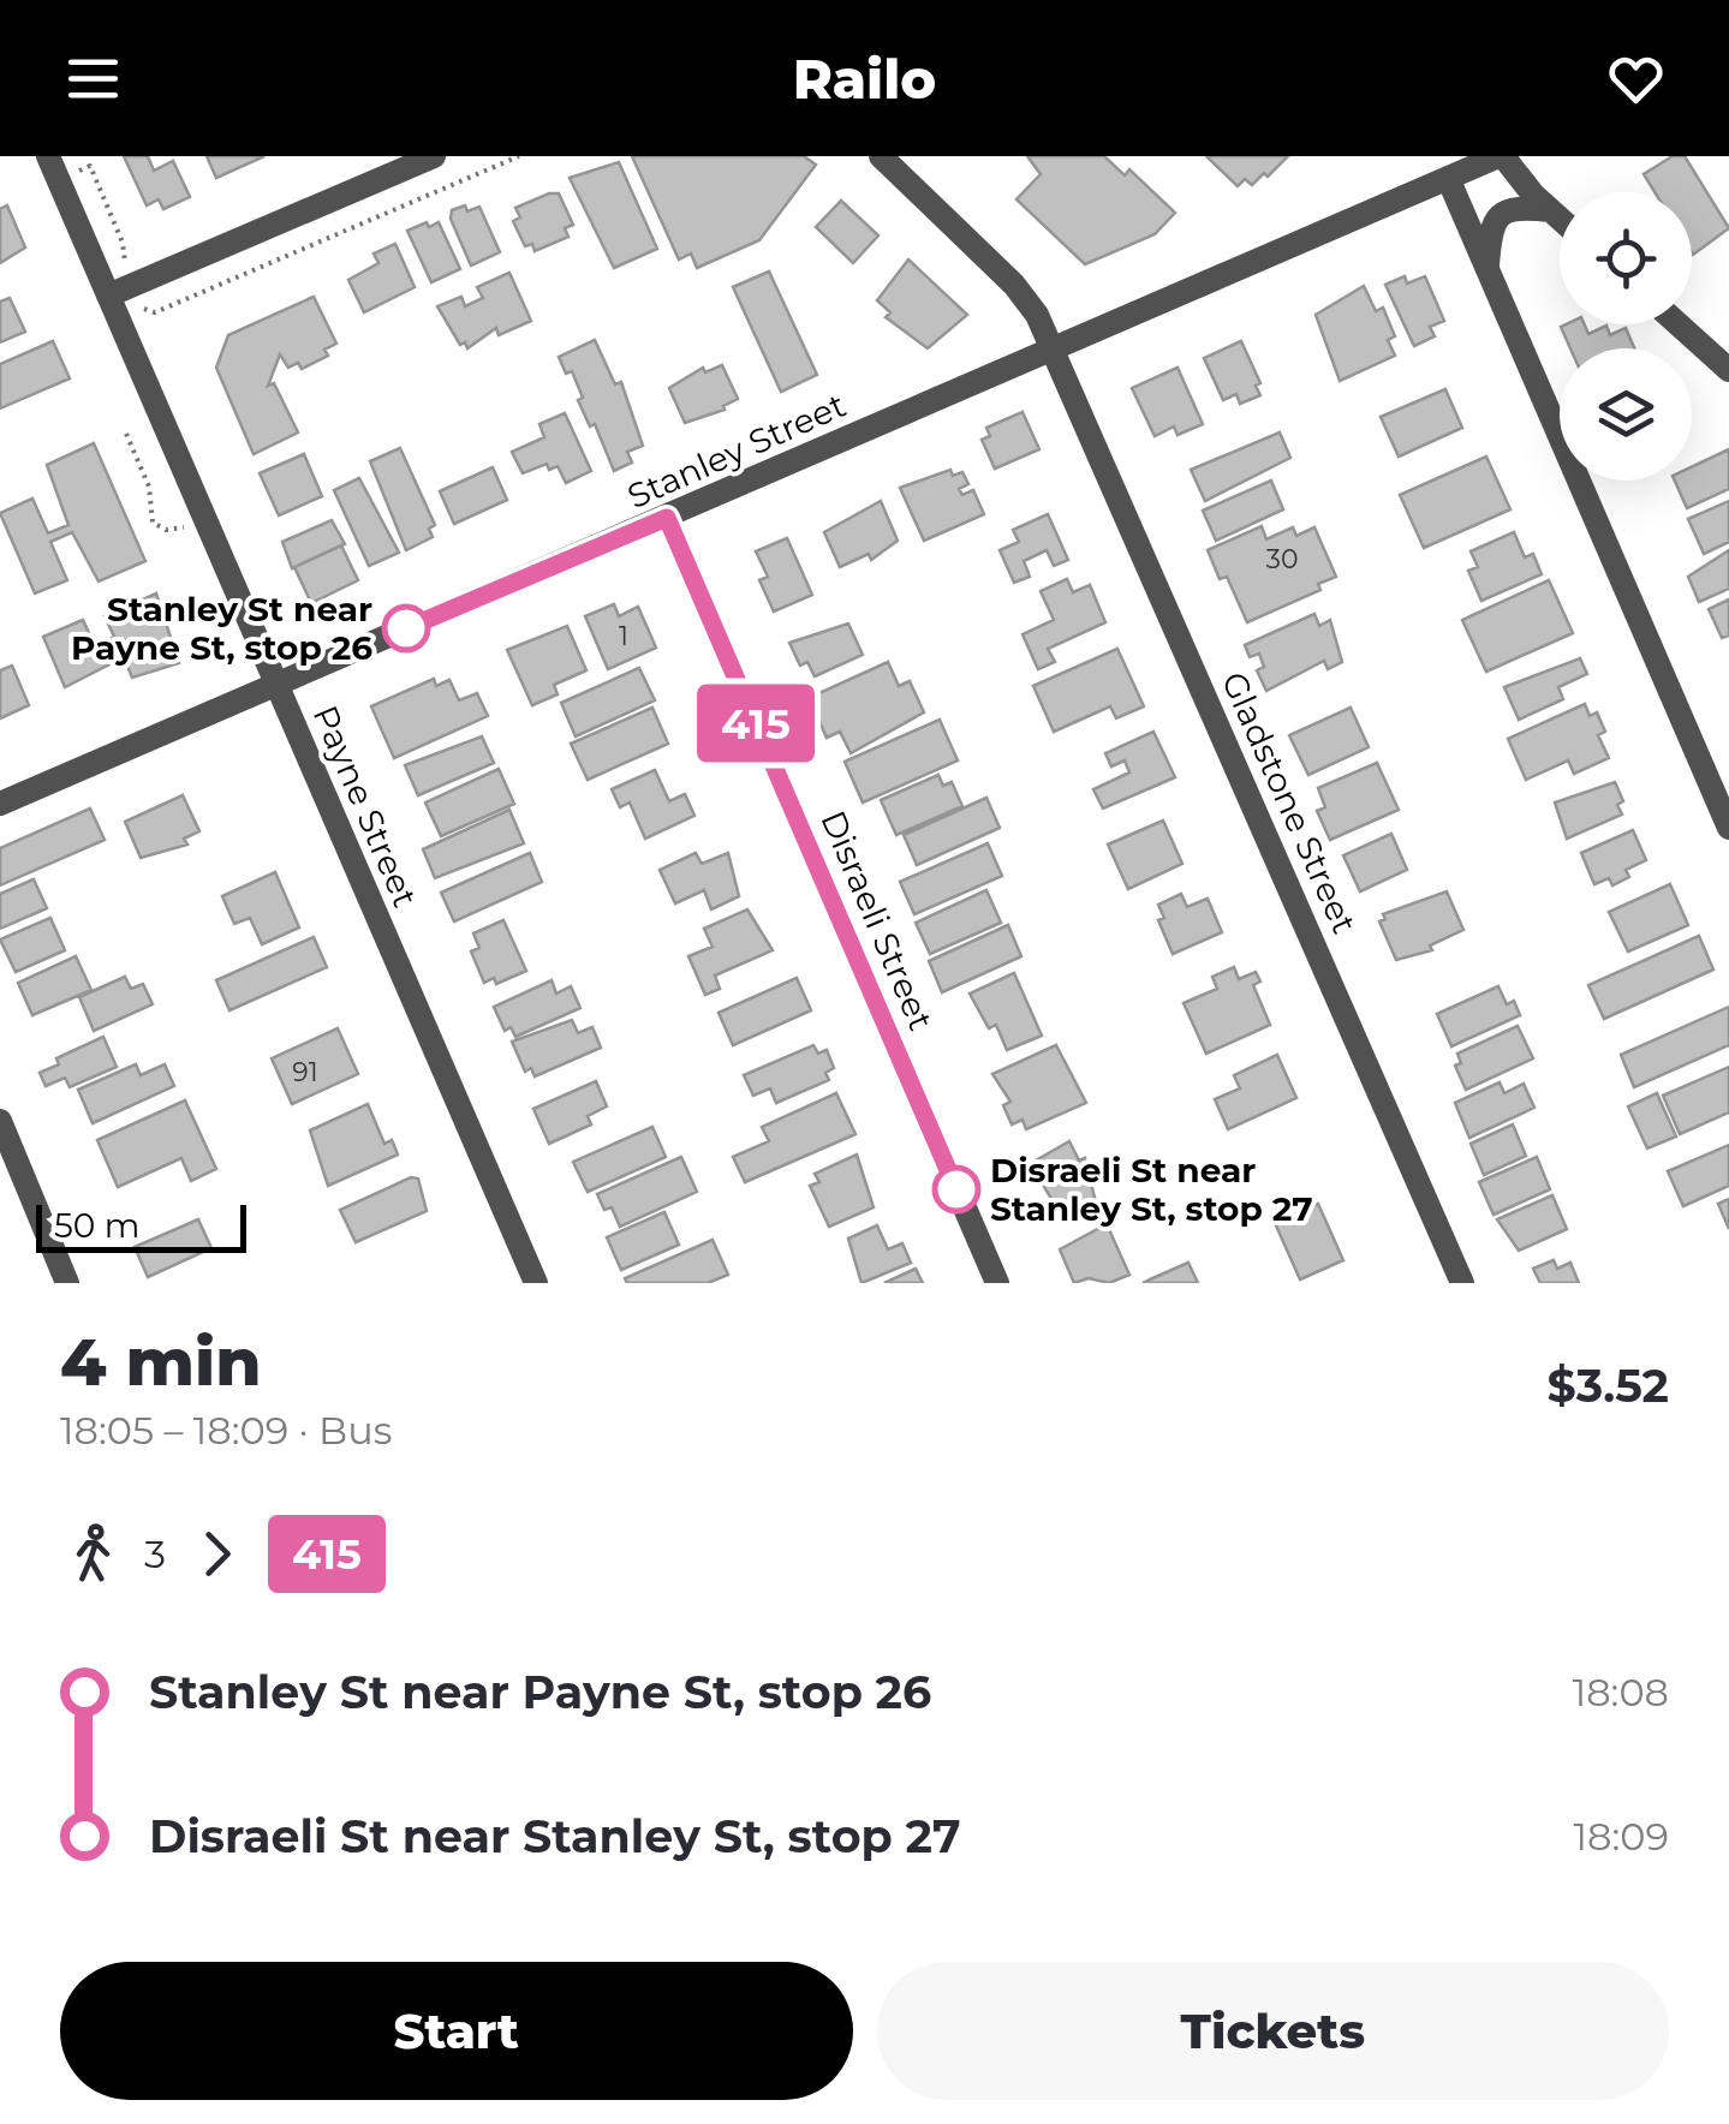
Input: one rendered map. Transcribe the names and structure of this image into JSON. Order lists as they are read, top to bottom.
{
  "streets": {
    "street": [
      "Stanley Street",
      "Gladstone Street",
      "Payne Street",
      "Disraeli Street"
    ]
  },
  "crossings": [
    ["Stanley Street", "Gladstone Street"],
    ["Stanley Street", "Payne Street"],
    ["Stanley Street", "Disraeli Street"]
  ],
  "places": ["Stanley St near Payne St, stop 26", "Disraeli St near Stanley St, stop 27"],
  "lines": ["bus line 415"],
  "house_numbers": ["30", "1", "91"],
  "scale_bar": "50 m",
  "page": {
    "header": "Railo",
    "on_map": "415",
    "scale": "50 m",
    "heading": ["4 min", "18:05 – 18:09 · Bus", "$3.52"],
    "legs": ["3", "415"],
    "list": [
      {
        "name": "Stanley St near Payne St, stop 26",
        "value": "18:08"
      },
      {
        "name": "Disraeli St near Stanley St, stop 27",
        "value": "18:09"
      }
    ],
    "buttons": ["Start", "Tickets"]
  }
}
